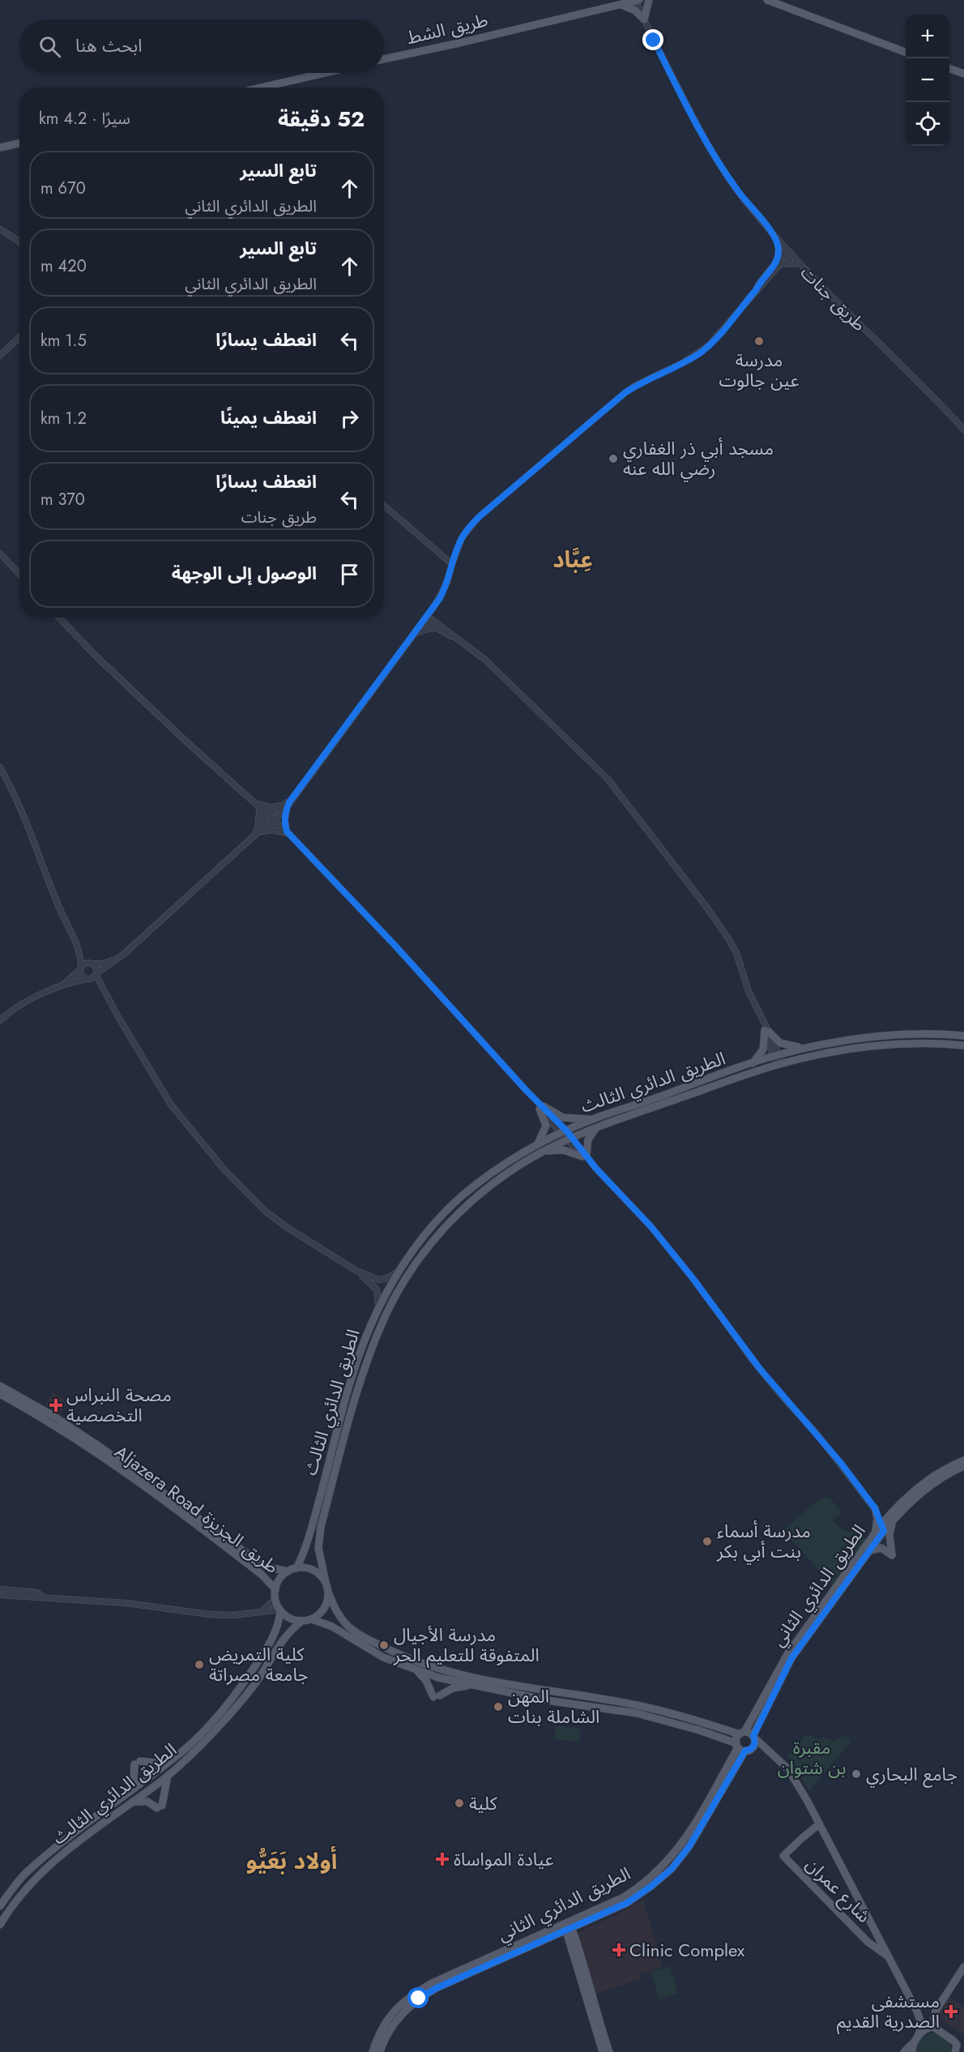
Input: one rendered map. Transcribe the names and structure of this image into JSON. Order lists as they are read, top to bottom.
{
  "streets": {
    "main road": [
      "طريق الشط",
      "الطريق الدائري الثالث",
      "Aljazera Road طريق الجزيزة",
      "الطريق الدائري الثاني",
      "شارع عمران"
    ],
    "street": ["طريق جنات"]
  },
  "crossings": [
    ["طريق الشط", "طريق جنات"],
    ["الطريق الدائري الثالث", "Aljazera Road طريق الجزيزة"]
  ],
  "districts": ["عِبَّاد", "أولاد بَعَيُّو"],
  "parks": ["مقبرة بن شتوان"],
  "places": {
    "other": [
      "مدرسة عين جالوت",
      "مسجد أبي ذر الغفاري رضي الله عنه",
      "مدرسة أسماء بنت أبي بكر",
      "مدرسة الأجيال المتفوقة للتعليم الحر",
      "كلية التمريض جامعة مصراتة",
      "المهن الشاملة بنات",
      "جامع البحاري",
      "كلية"
    ],
    "health": [
      "مصحة النبراس التخصصية",
      "عيادة المواساة",
      "Clinic Complex",
      "مستشفى الصدرية القديم"
    ]
  },
  "page": {
    "map_buttons": ["+", "−"],
    "search": "ابحث هنا",
    "heading": ["52 دقيقة", "سيرًا · 4.2 km"],
    "list": [
      ["تابع السير", "الطريق الدائري الثاني", "670 m"],
      ["تابع السير", "الطريق الدائري الثاني", "420 m"],
      ["انعطف يسارًا", "1.5 km"],
      ["انعطف يمينًا", "1.2 km"],
      ["انعطف يسارًا", "طريق جنات", "370 m"],
      "الوصول إلى الوجهة"
    ]
  }
}
